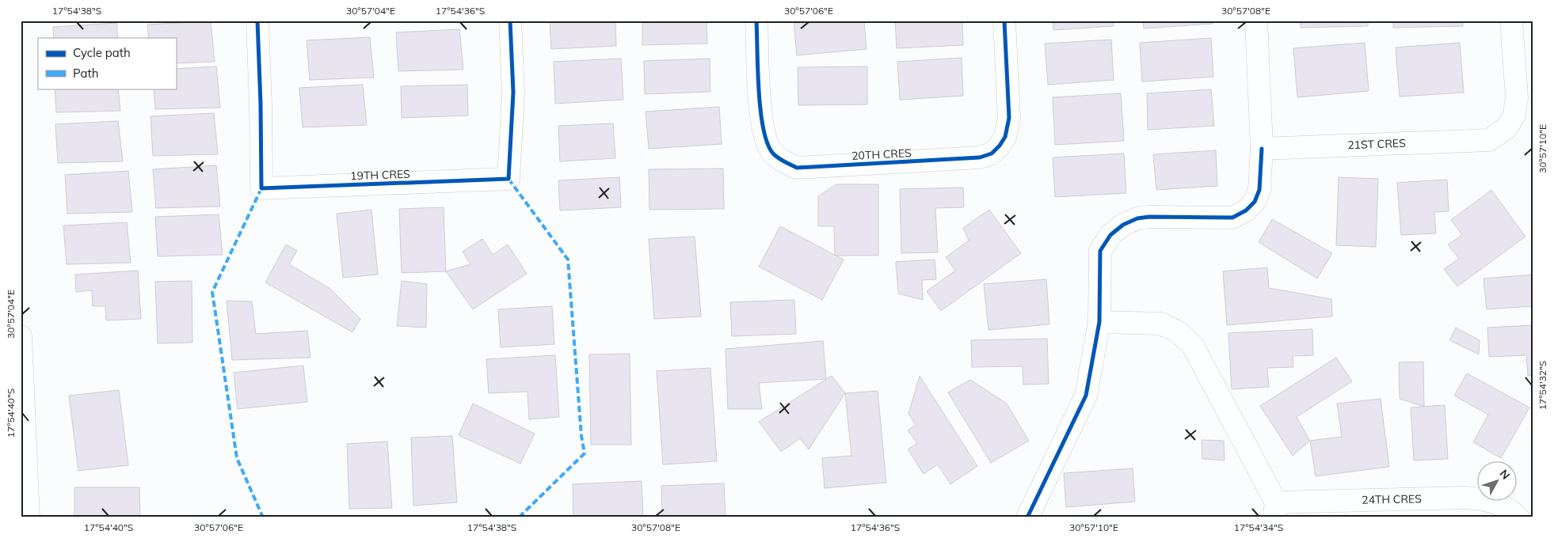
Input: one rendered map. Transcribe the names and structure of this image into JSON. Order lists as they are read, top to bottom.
{
  "streets": {
    "street": [
      "21ST CRES",
      "20TH CRES",
      "19TH CRES",
      "24TH CRES"
    ]
  },
  "legend": ["Cycle path", "Path"],
  "north": "top right",
  "coordinates": [
    "17°54'38\"S",
    "30°57'04\"E",
    "17°54'36\"S",
    "30°57'06\"E",
    "30°57'08\"E",
    "30°57'10\"E",
    "17°54'32\"S",
    "17°54'40\"S",
    "17°54'34\"S"
  ]
}
